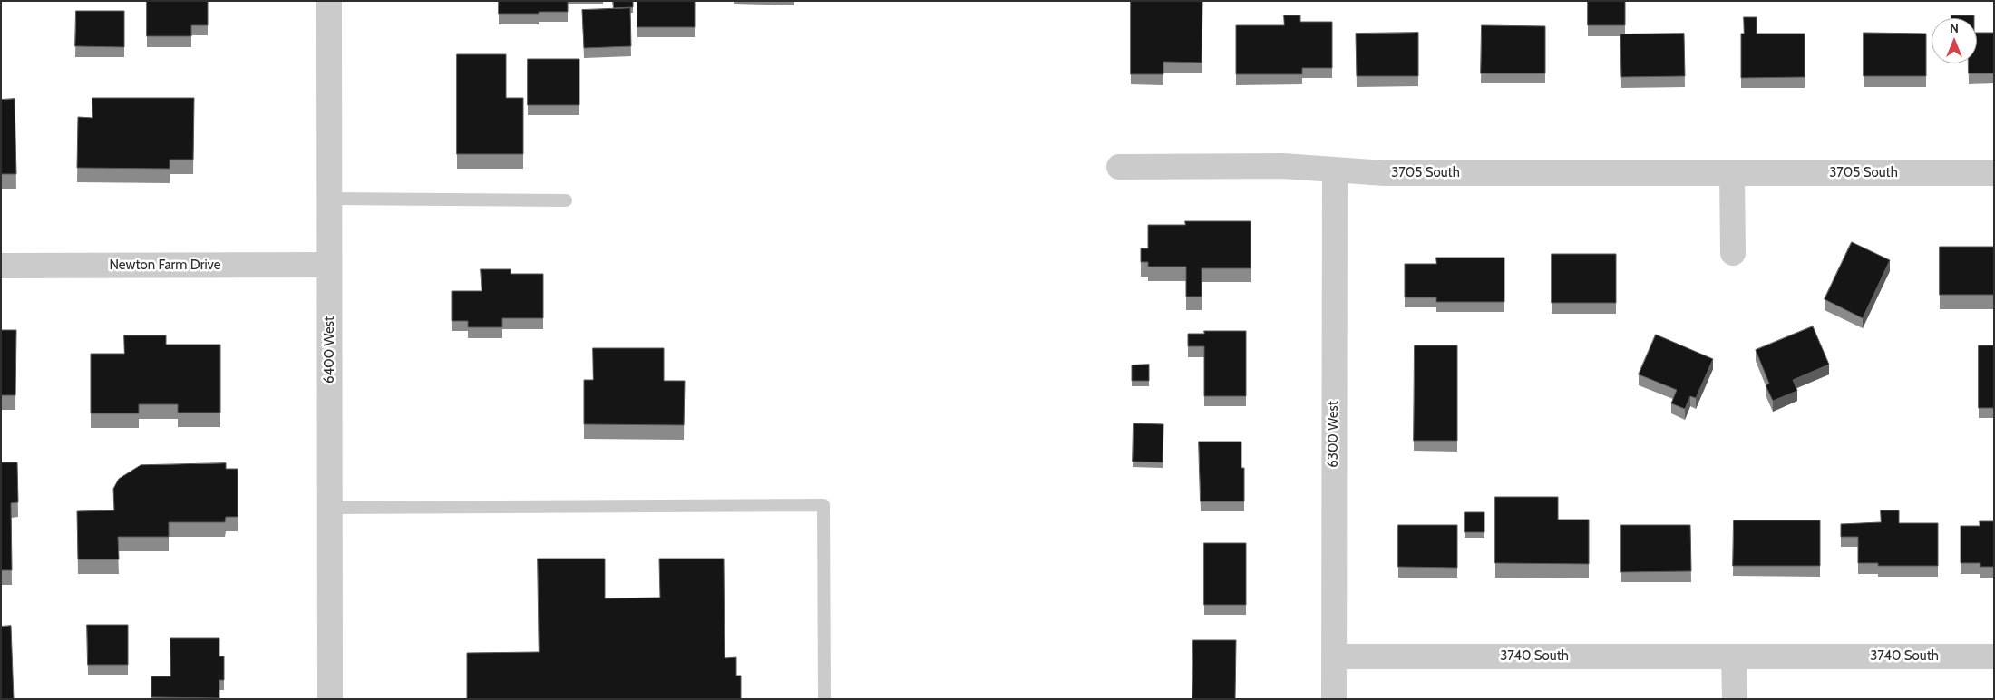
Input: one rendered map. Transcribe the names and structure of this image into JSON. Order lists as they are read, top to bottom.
{
  "streets": {
    "street": [
      "3705 South",
      "Newton Farm Drive",
      "6400 West",
      "6300 West",
      "3740 South"
    ]
  },
  "crossings": [
    ["3705 South", "6300 West"],
    ["Newton Farm Drive", "6400 West"],
    ["6300 West", "3740 South"]
  ],
  "north": "top"
}
